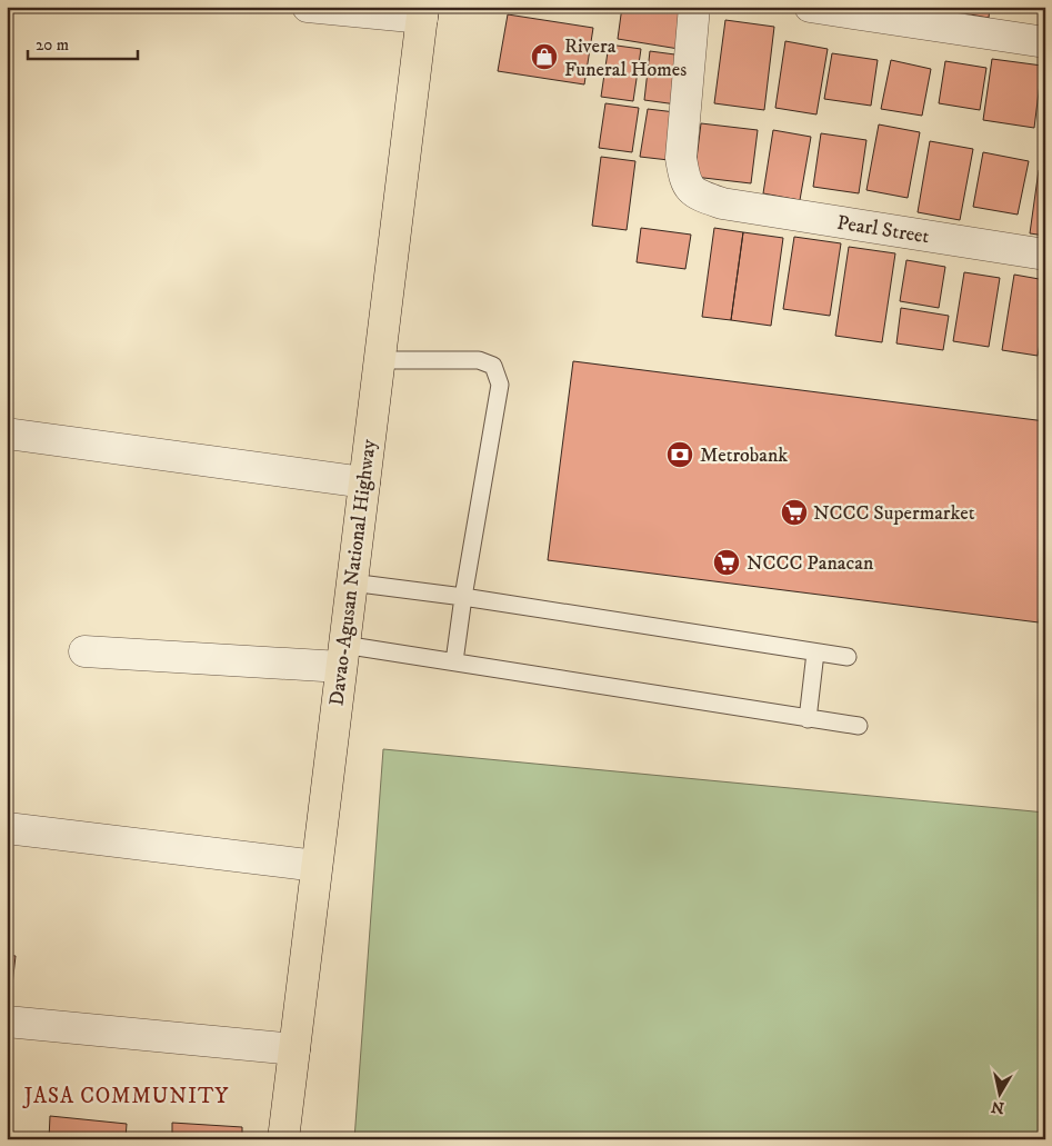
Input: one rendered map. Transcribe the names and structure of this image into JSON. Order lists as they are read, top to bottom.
{
  "streets": {
    "main road": ["Davao-Agusan National Highway"],
    "street": ["Pearl Street"]
  },
  "districts": ["JASA COMMUNITY"],
  "places": {
    "shop": ["Rivera Funeral Homes"],
    "bank": ["Metrobank"],
    "supermarket": ["NCCC Supermarket", "NCCC Panacan"]
  },
  "scale_bar": "20 m",
  "north": "bottom"
}
